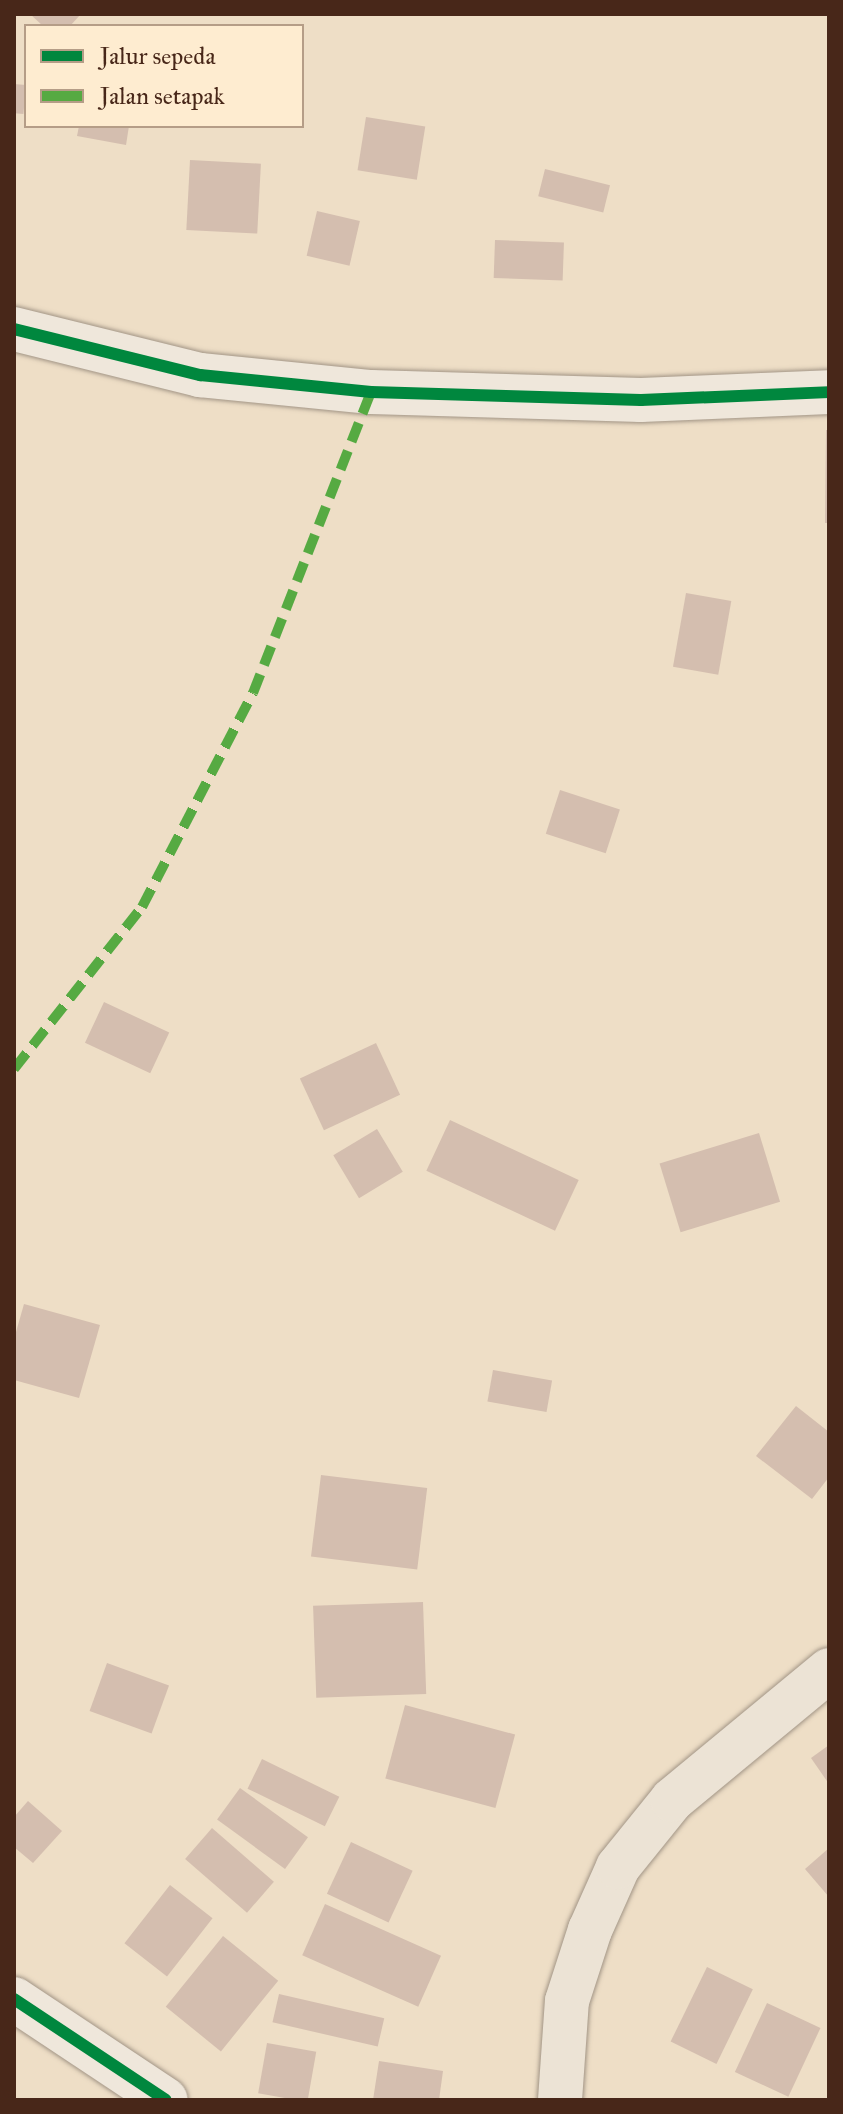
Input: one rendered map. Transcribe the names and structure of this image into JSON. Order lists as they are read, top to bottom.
{
  "legend": ["Jalur sepeda", "Jalan setapak"]
}
